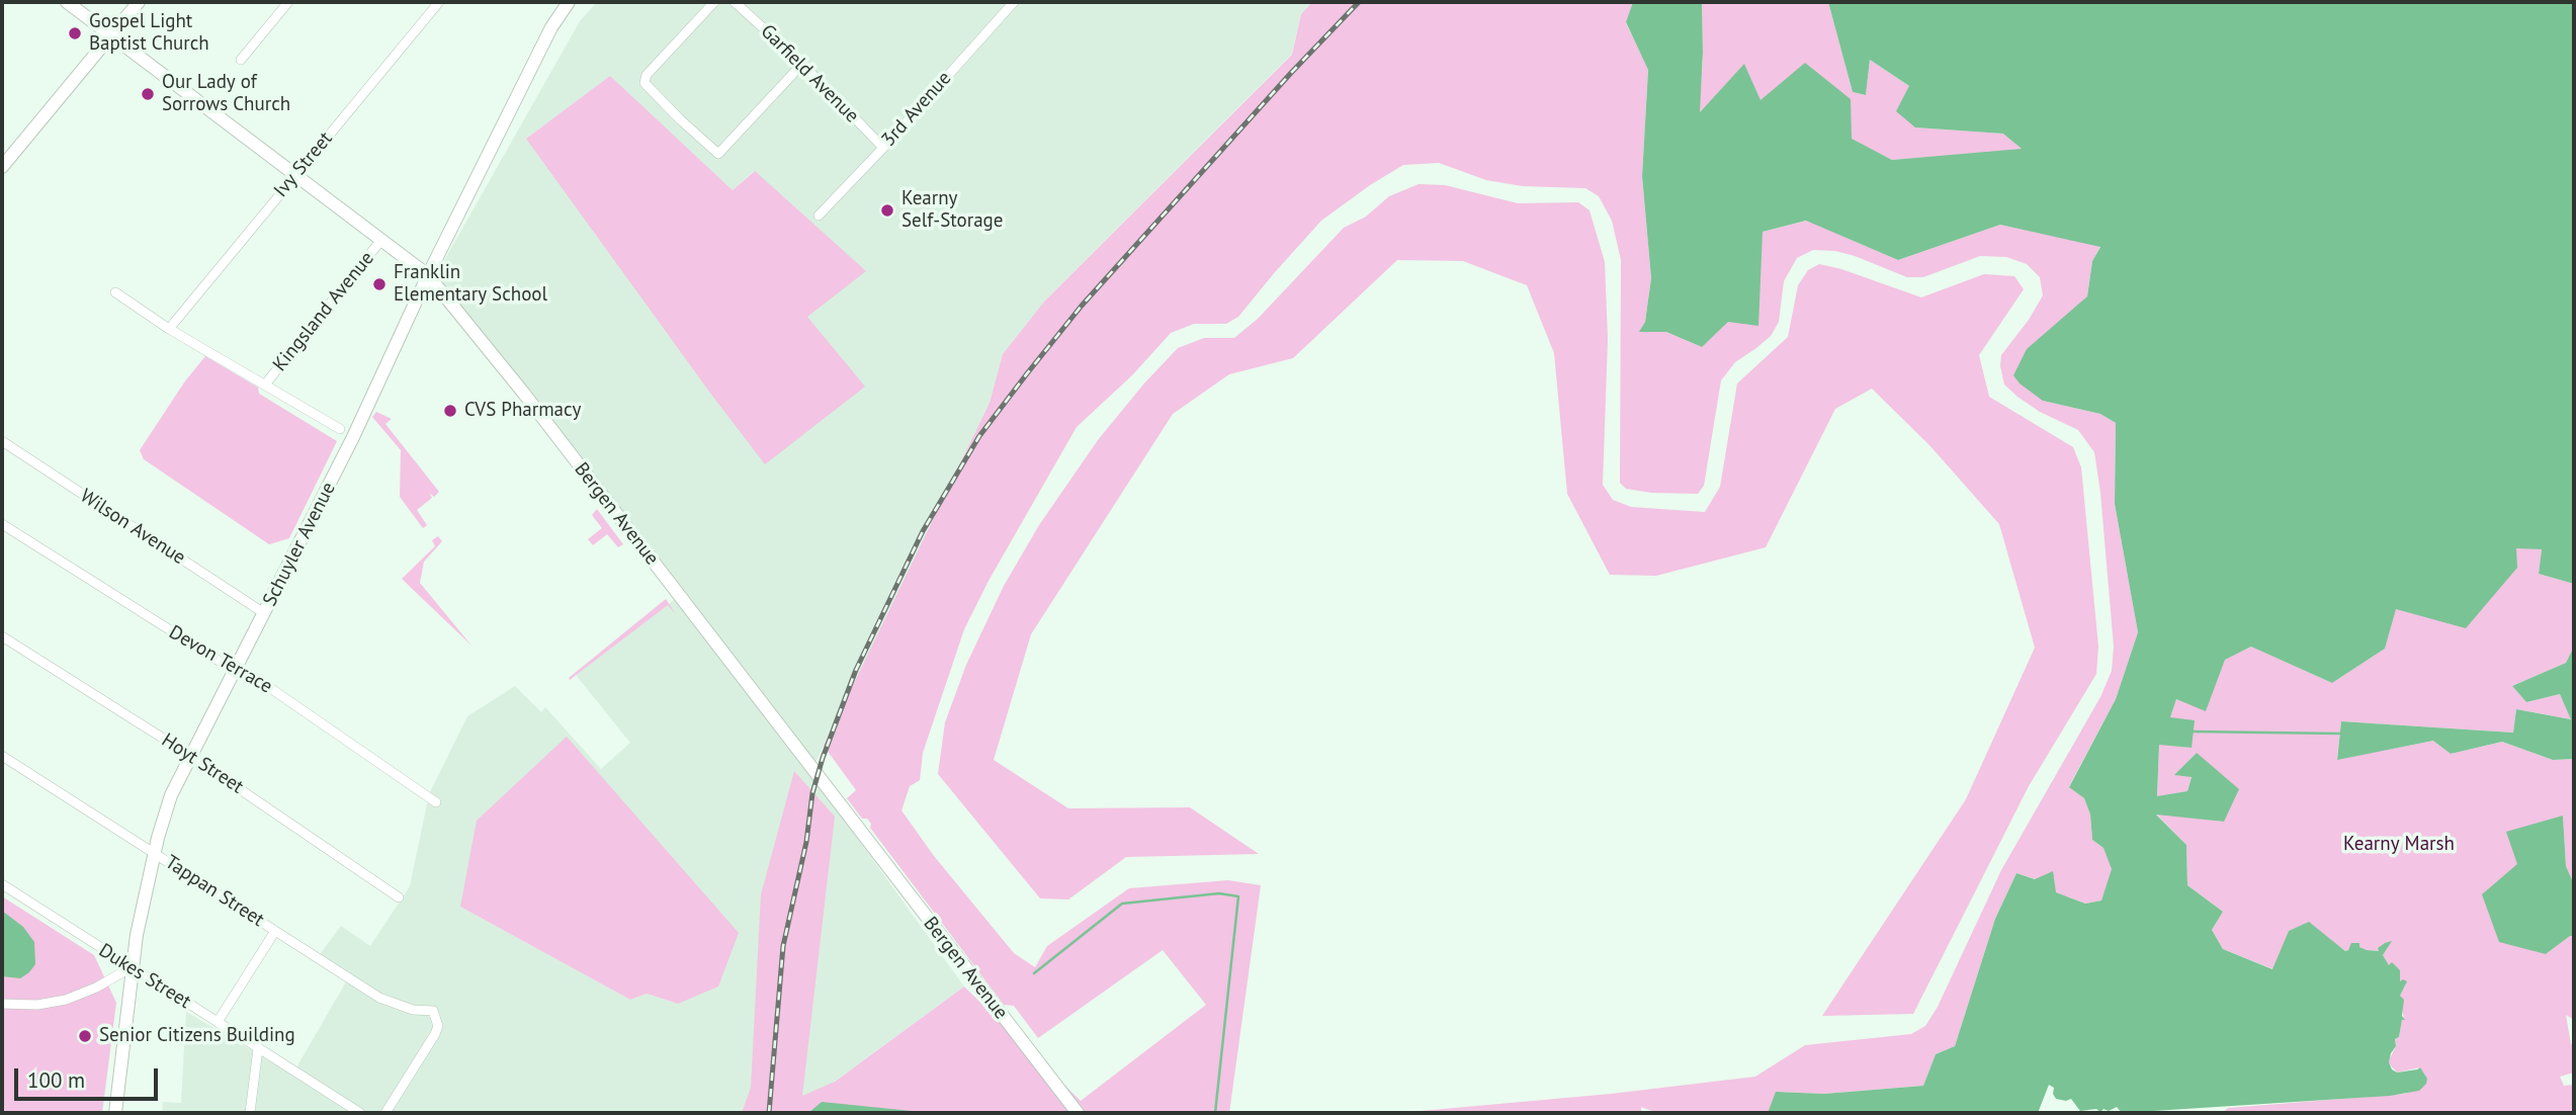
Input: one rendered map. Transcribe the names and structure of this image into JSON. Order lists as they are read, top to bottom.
{
  "streets": {
    "street": [
      "Garfield Avenue",
      "3rd Avenue",
      "Ivy Street",
      "Kingsland Avenue",
      "Bergen Avenue",
      "Wilson Avenue",
      "Schuyler Avenue",
      "Devon Terrace",
      "Hoyt Street",
      "Tappan Street",
      "Dukes Street"
    ]
  },
  "crossings": [
    ["Garfield Avenue", "3rd Avenue"],
    ["Ivy Street", "Bergen Avenue"],
    ["Kingsland Avenue", "Bergen Avenue"],
    ["Bergen Avenue", "Schuyler Avenue"],
    ["Wilson Avenue", "Schuyler Avenue"],
    ["Schuyler Avenue", "Devon Terrace"],
    ["Schuyler Avenue", "Hoyt Street"],
    ["Schuyler Avenue", "Tappan Street"],
    ["Schuyler Avenue", "Dukes Street"]
  ],
  "parks": ["Kearny Marsh"],
  "places": [
    "Gospel Light Baptist Church",
    "Our Lady of Sorrows Church",
    "Kearny Self-Storage",
    "Franklin Elementary School",
    "CVS Pharmacy",
    "Senior Citizens Building"
  ],
  "scale_bar": "100 m"
}
